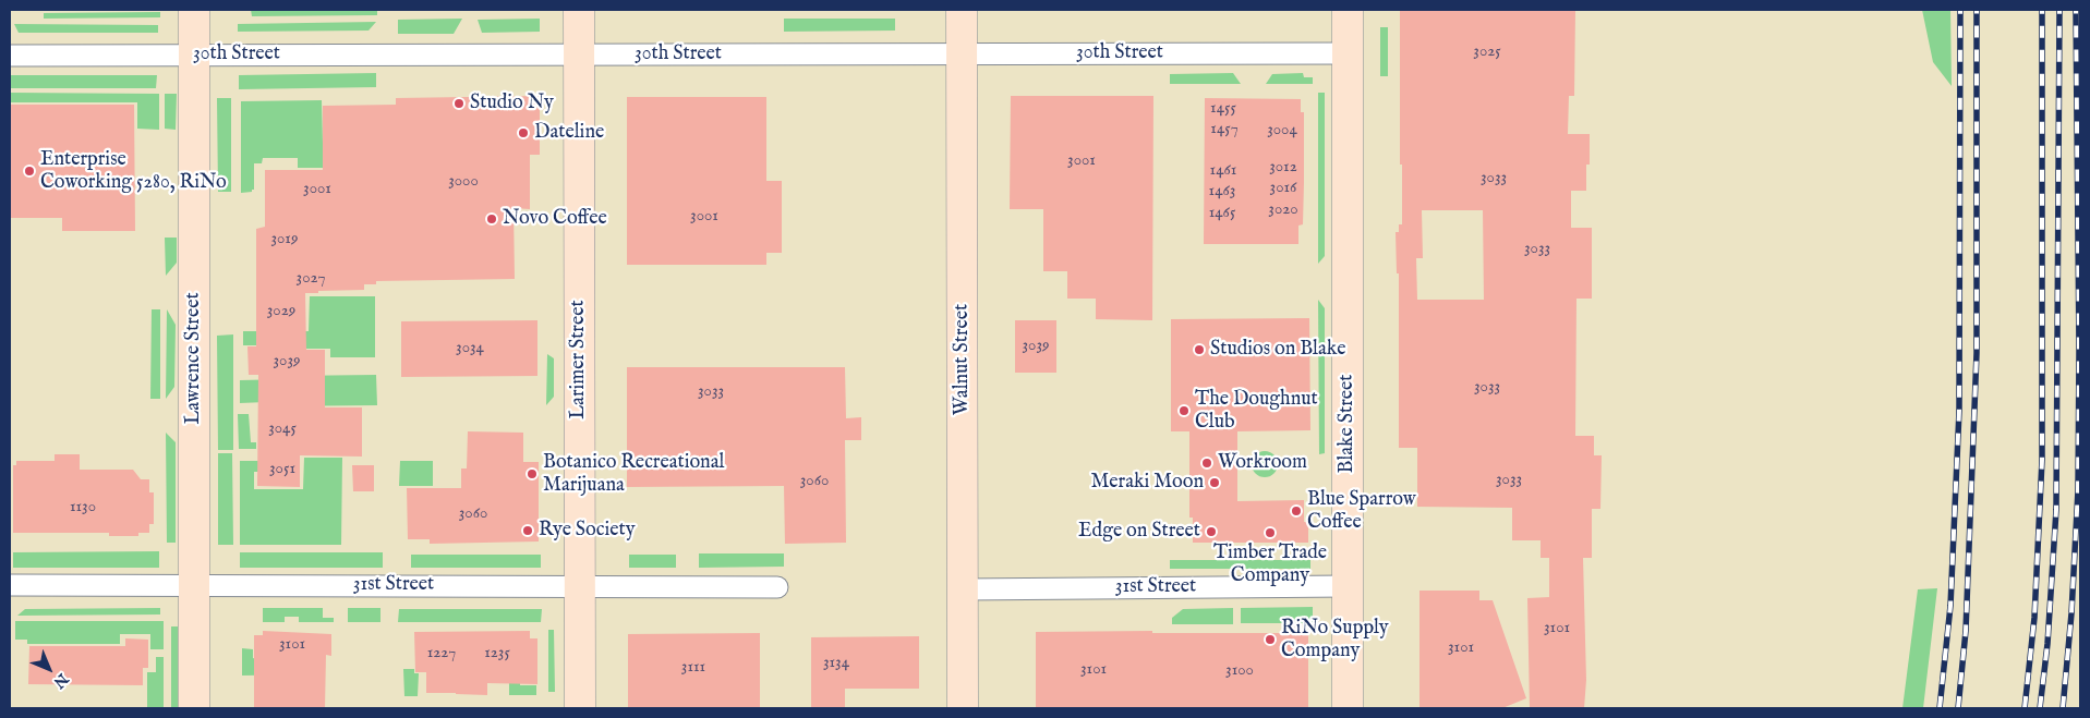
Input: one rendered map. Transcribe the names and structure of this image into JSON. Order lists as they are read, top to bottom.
{
  "streets": {
    "street": [
      "30th Street",
      "Lawrence Street",
      "Larimer Street",
      "Walnut Street",
      "Blake Street",
      "31st Street"
    ]
  },
  "crossings": [
    ["30th Street", "Lawrence Street"],
    ["30th Street", "Larimer Street"],
    ["30th Street", "Walnut Street"],
    ["30th Street", "Blake Street"],
    ["Lawrence Street", "31st Street"],
    ["Larimer Street", "31st Street"],
    ["Walnut Street", "31st Street"],
    ["Blake Street", "31st Street"]
  ],
  "places": [
    "Studio Ny",
    "Dateline",
    "Enterprise Coworking 5280, RiNo",
    "Novo Coffee",
    "Studios on Blake",
    "The Doughnut Club",
    "Workroom",
    "Botanico Recreational Marijuana",
    "Meraki Moon",
    "Blue Sparrow Coffee",
    "Rye Society",
    "Edge on Street",
    "Timber Trade Company",
    "RiNo Supply Company"
  ],
  "house_numbers": [
    "3025",
    "1455",
    "1457",
    "3004",
    "3001",
    "3012",
    "1461",
    "3033",
    "3000",
    "3016",
    "3001",
    "1463",
    "3020",
    "1465",
    "3001",
    "3019",
    "3033",
    "3027",
    "3029",
    "3039",
    "3034",
    "3039",
    "3033",
    "3033",
    "3045",
    "3051",
    "3033",
    "3060",
    "1130",
    "3060",
    "3101",
    "3101",
    "3101",
    "1227",
    "1235",
    "3134",
    "3111",
    "3101",
    "3100"
  ],
  "north": "bottom right"
}
